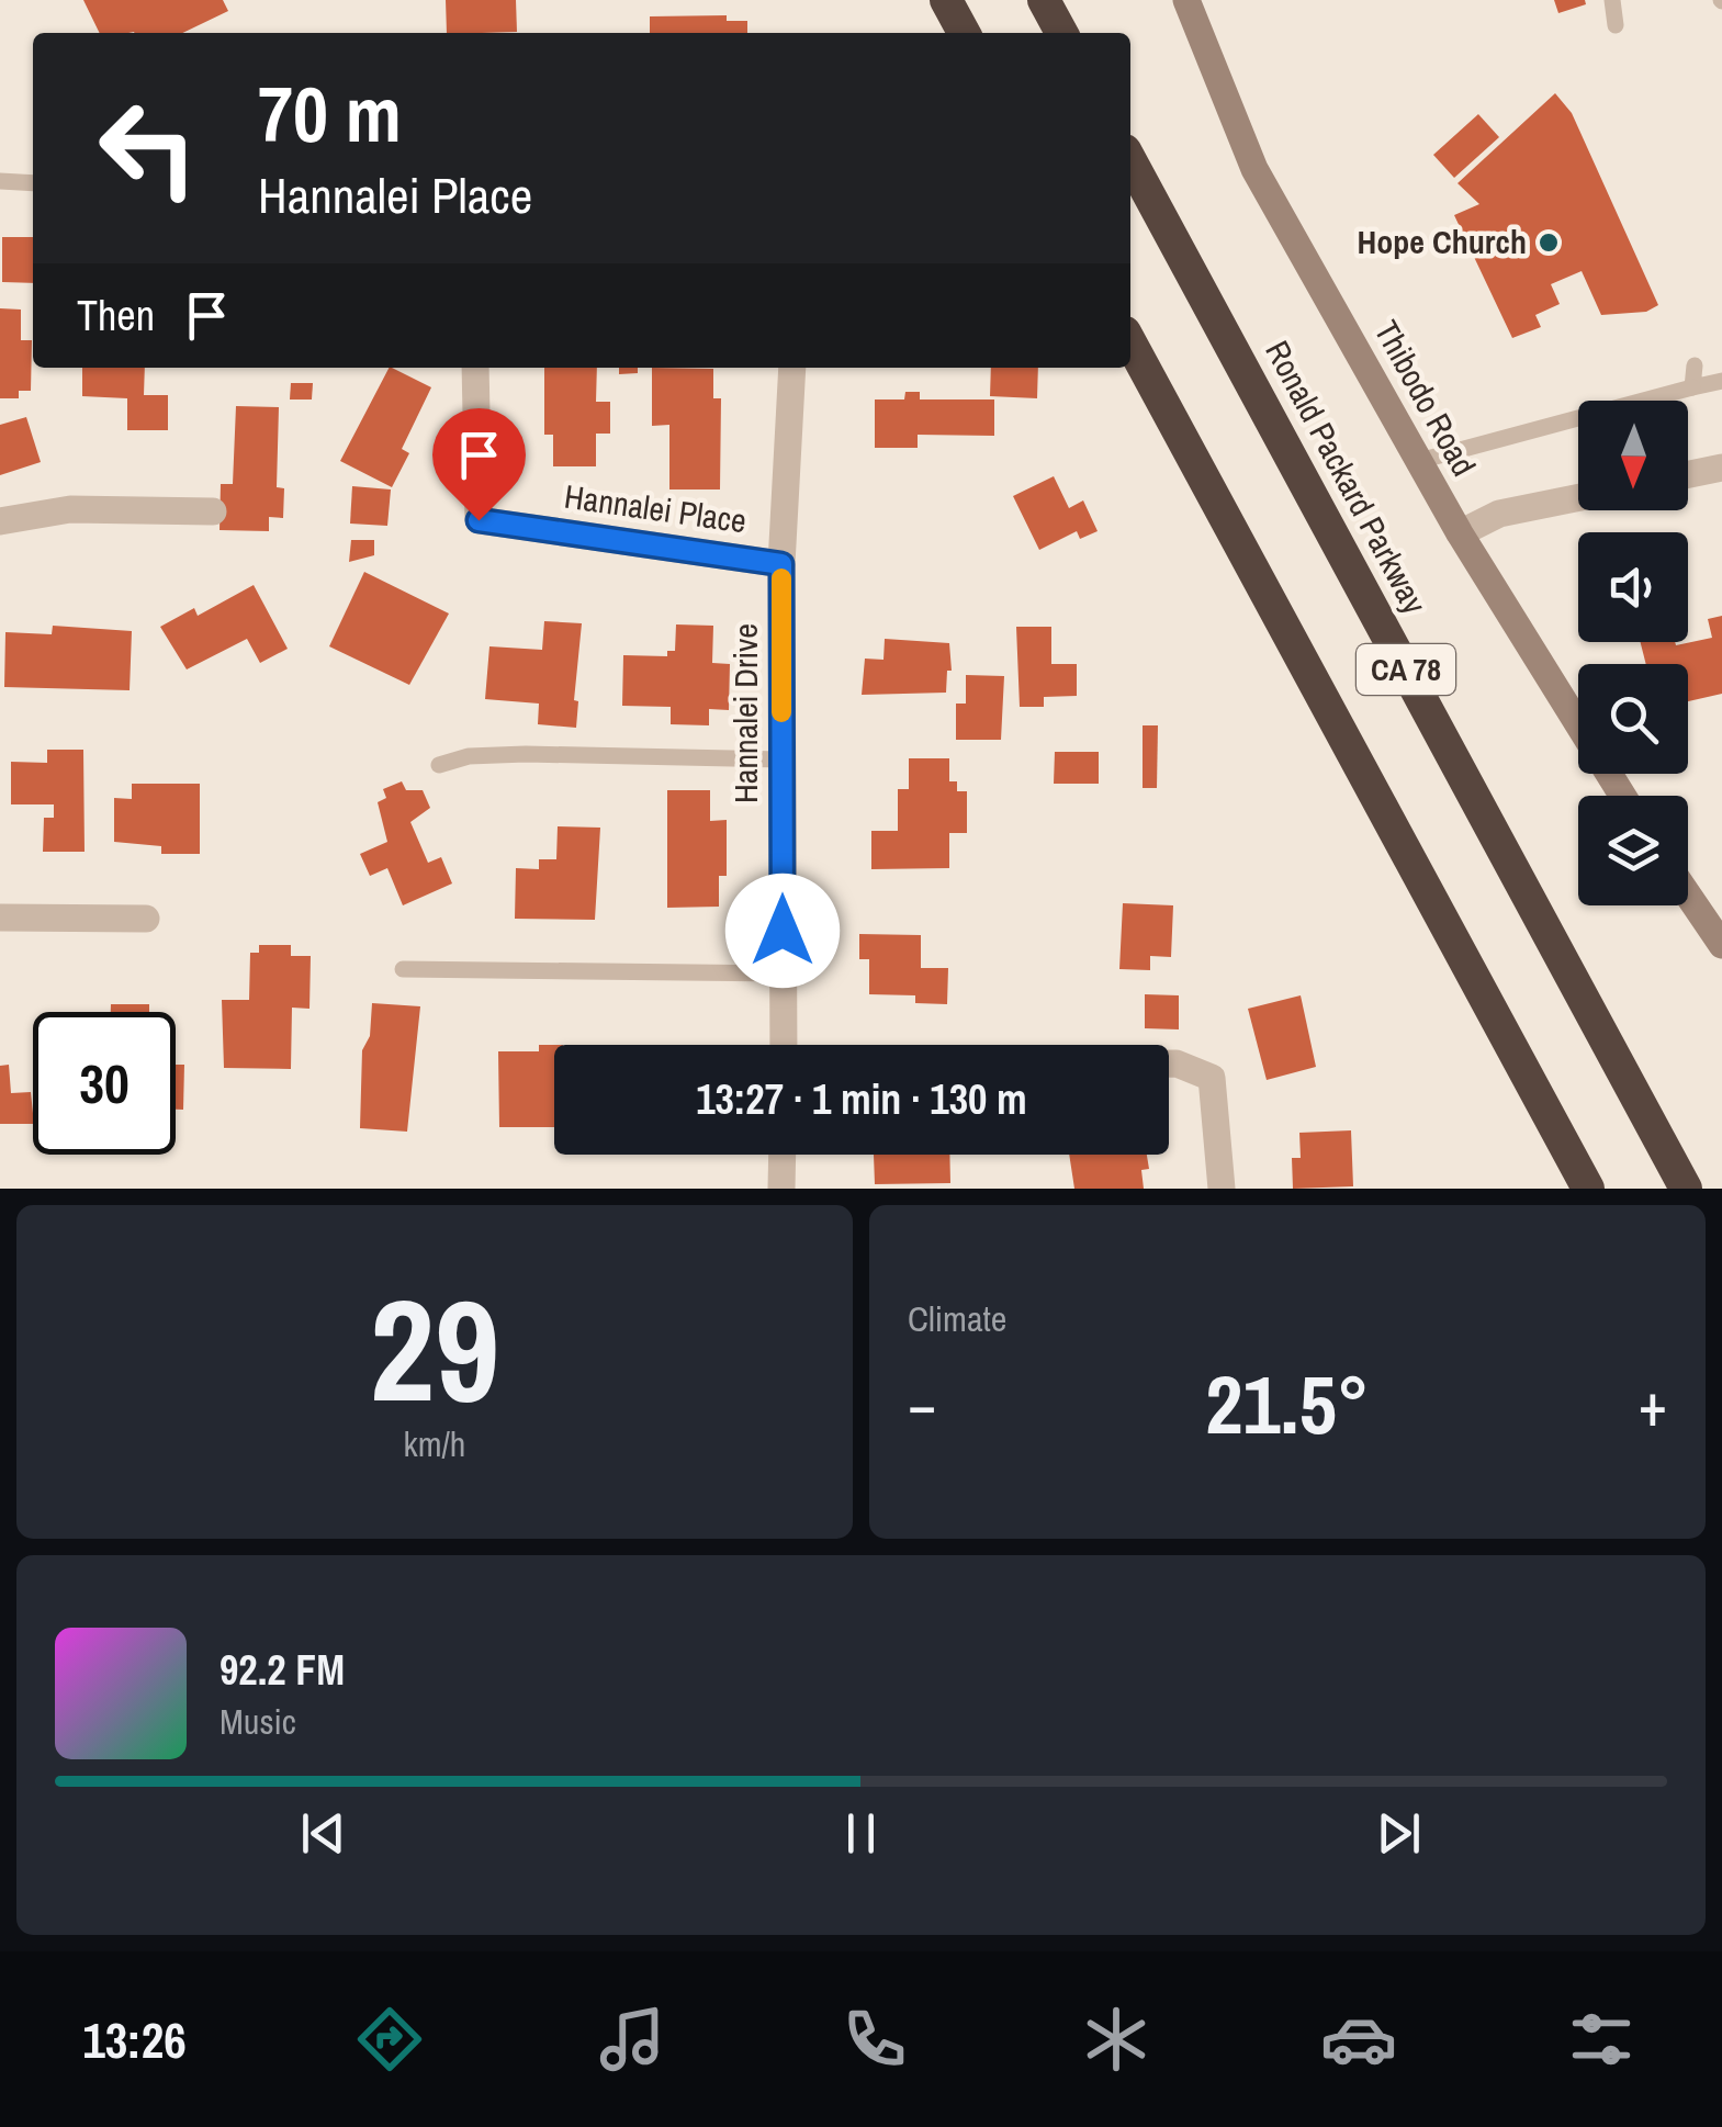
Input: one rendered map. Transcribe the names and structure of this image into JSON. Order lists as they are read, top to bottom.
{
  "streets": {
    "highway": ["Ronald Packard Parkway", "CA 78"],
    "street": ["Thibodo Road", "Hannalei Place", "Hannalei Drive"]
  },
  "crossings": [
    ["Hannalei Place", "Hannalei Drive"]
  ],
  "places": ["Hope Church"],
  "north": "bottom",
  "page": {
    "turn": ["70 m", "Hannalei Place"],
    "then": "Then",
    "limit": "30",
    "trip": "13:27 · 1 min · 130 m",
    "tile": [
      ["29", "km/h"],
      "Climate"
    ],
    "heat": ["−", "21.5°", "+"],
    "song": ["92.2 FM", "Music"],
    "tabs": "13:26"
  }
}
